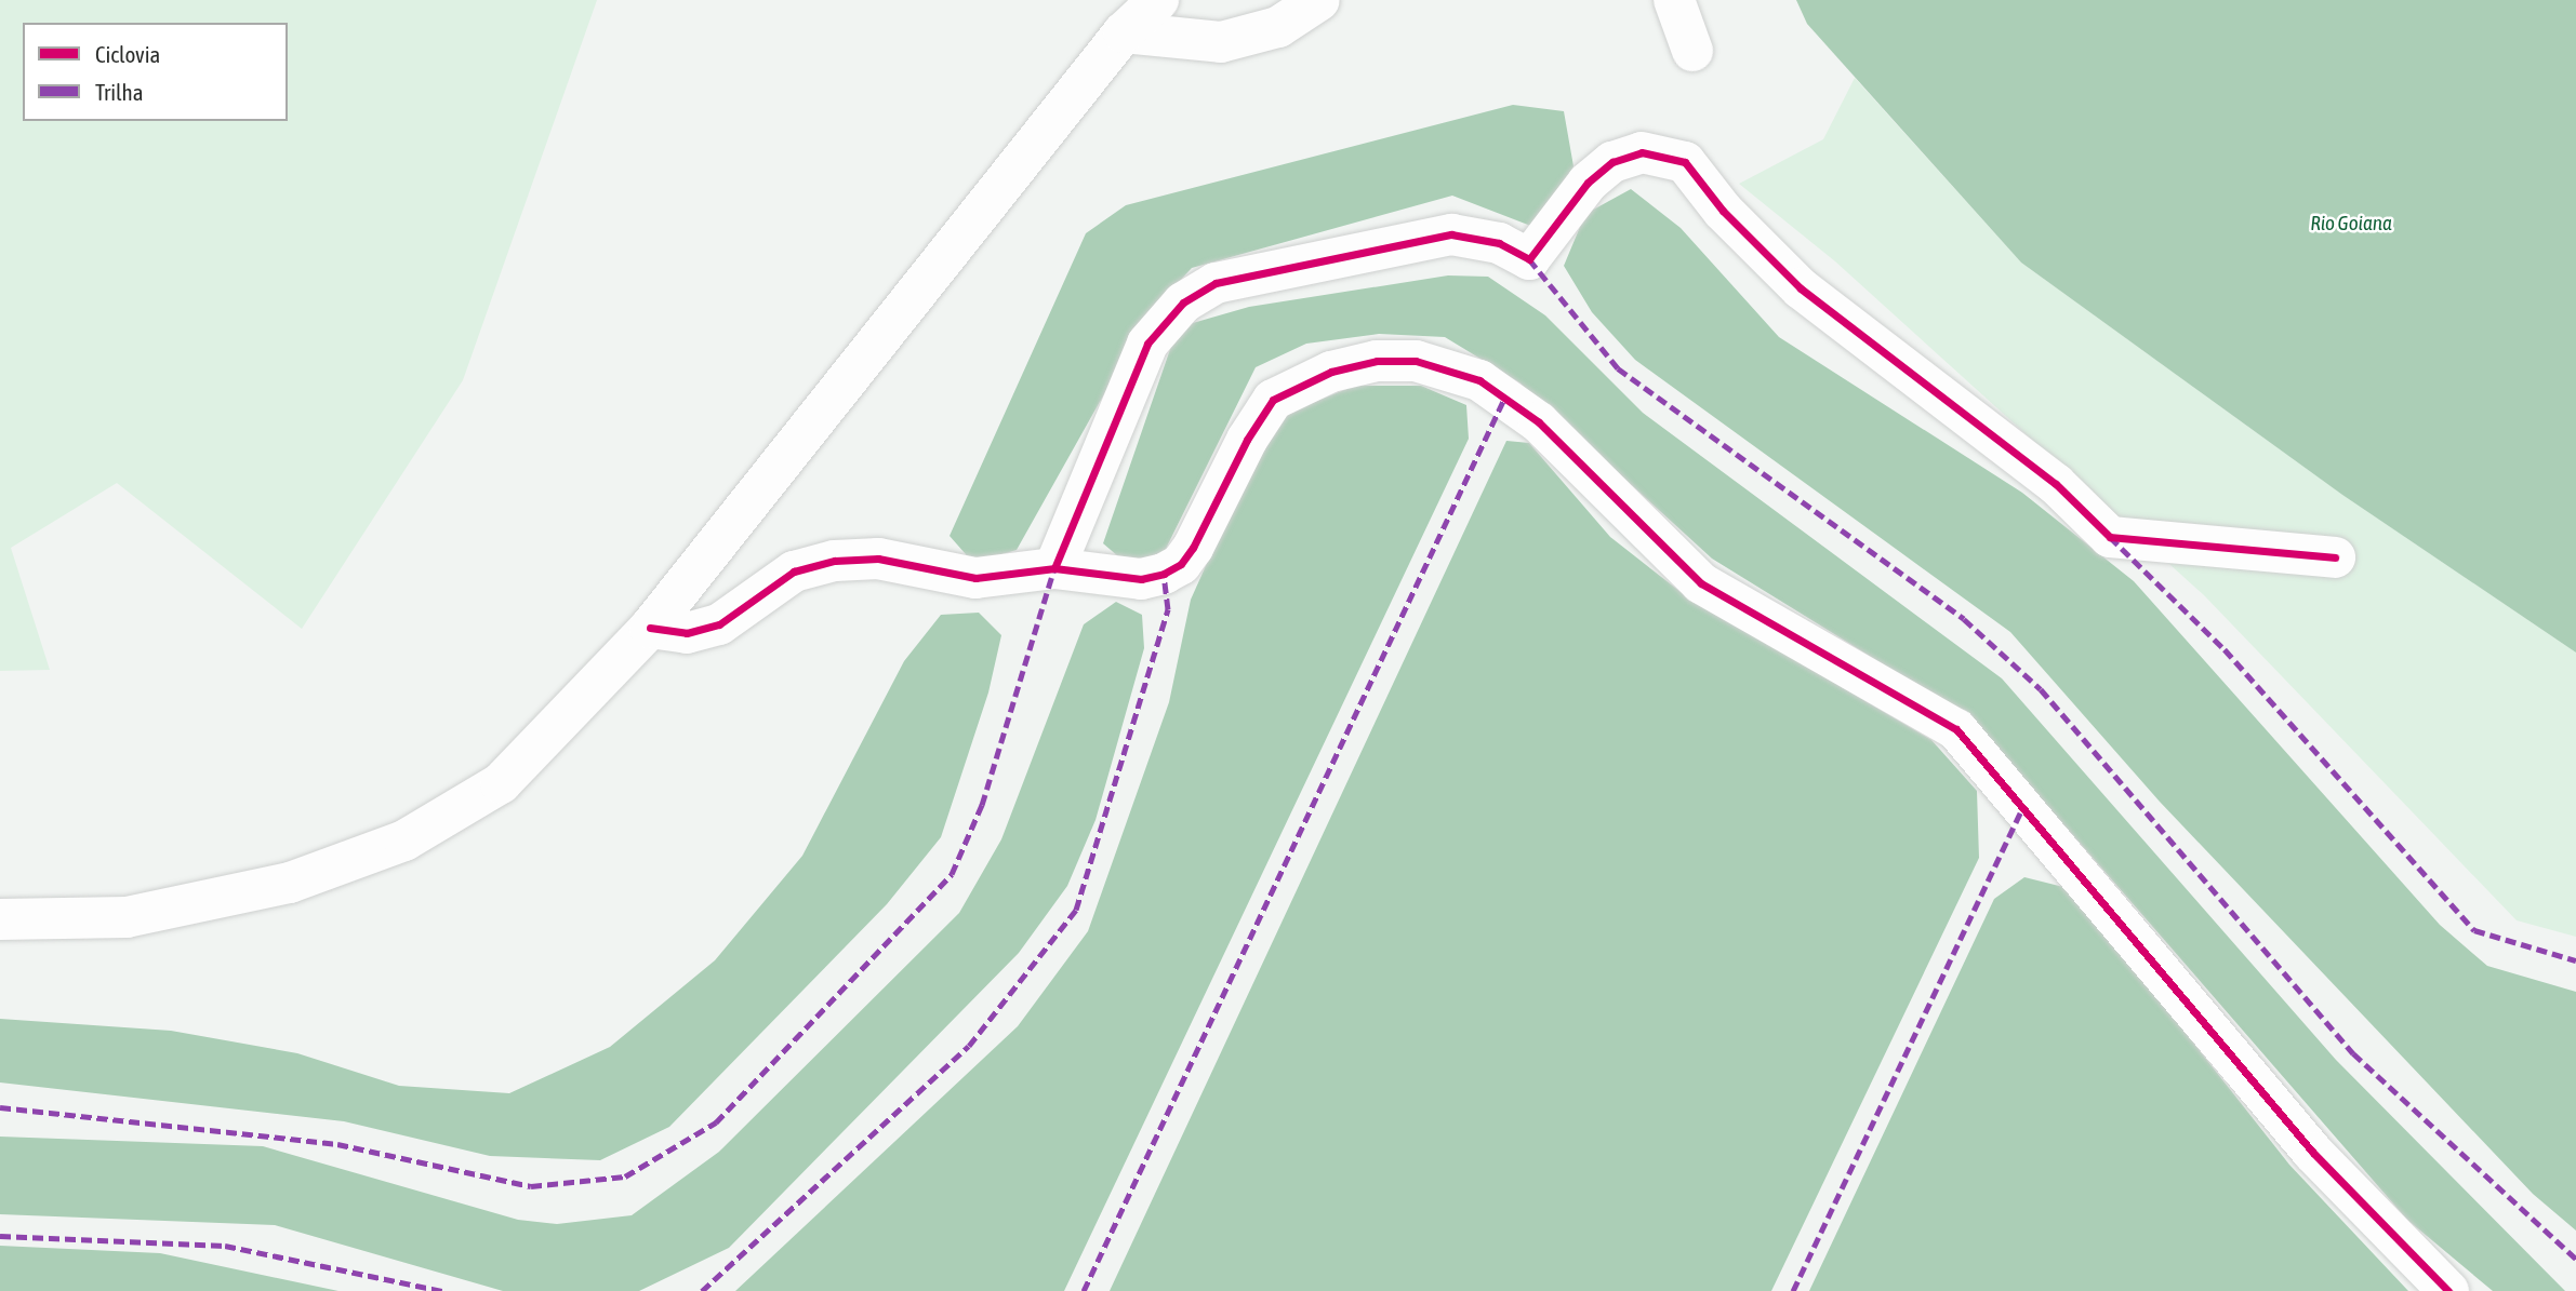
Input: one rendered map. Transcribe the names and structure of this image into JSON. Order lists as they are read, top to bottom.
{
  "water": ["Rio Goiana"],
  "legend": ["Ciclovia", "Trilha"]
}
